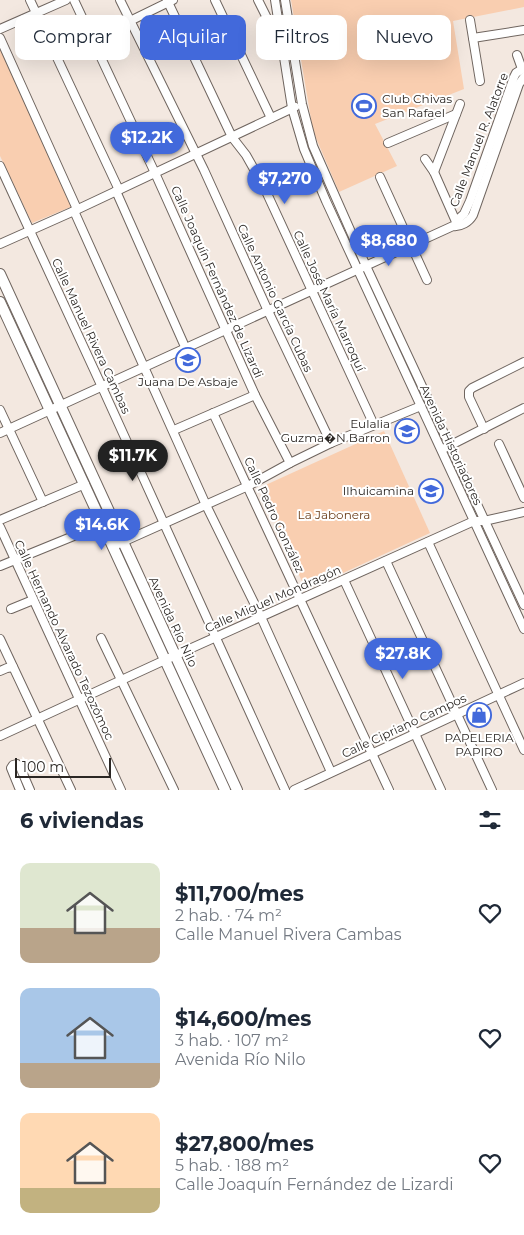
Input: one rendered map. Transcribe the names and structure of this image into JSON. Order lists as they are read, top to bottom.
{
  "streets": {
    "main road": ["Avenida Río Nilo"],
    "street": [
      "Calle Manuel R. Alatorre",
      "Calle Joaquín Fernández de Lizardi",
      "Calle Antonio García Cubas",
      "Calle José María Marroquí",
      "Calle Manuel Rivera Cambas",
      "Avenida Historiadores",
      "Calle Pedro González",
      "Calle Miguel Mondragón",
      "Calle Hernando Alvarado Tezozómoc",
      "Calle Cipriano Campos"
    ]
  },
  "crossings": [
    ["Calle Manuel Rivera Cambas", "Calle Miguel Mondragón"],
    ["Avenida Historiadores", "Calle Miguel Mondragón"],
    ["Calle Pedro González", "Calle Miguel Mondragón"],
    ["Calle Pedro González", "Calle Cipriano Campos"],
    ["Calle Miguel Mondragón", "Avenida Río Nilo"],
    ["Calle Miguel Mondragón", "Calle Hernando Alvarado Tezozómoc"]
  ],
  "parks": ["La Jabonera"],
  "places": {
    "sports": ["Club Chivas San Rafael"],
    "school or university": ["Juana De Asbaje", "Eulalia Guzma�N Barron", "Ilhuicamina"],
    "shop": ["PAPELERIA PAPIRO"]
  },
  "scale_bar": "100 m",
  "page": {
    "chip": [
      "Comprar",
      "Alquilar",
      "Filtros",
      "Nuevo"
    ],
    "price": [
      "$12.2K",
      "$7,270",
      "$8,680",
      "$11.7K",
      "$14.6K",
      "$27.8K"
    ],
    "scale": "100 m",
    "heading": "6 viviendas",
    "list": [
      {
        "name": "$11,700/mes",
        "note": "2 hab. · 74 m² · Calle Manuel Rivera Cambas"
      },
      {
        "name": "$14,600/mes",
        "note": "3 hab. · 107 m² · Avenida Río Nilo"
      },
      {
        "name": "$27,800/mes",
        "note": "5 hab. · 188 m² · Calle Joaquín Fernández de Lizardi"
      }
    ]
  }
}
